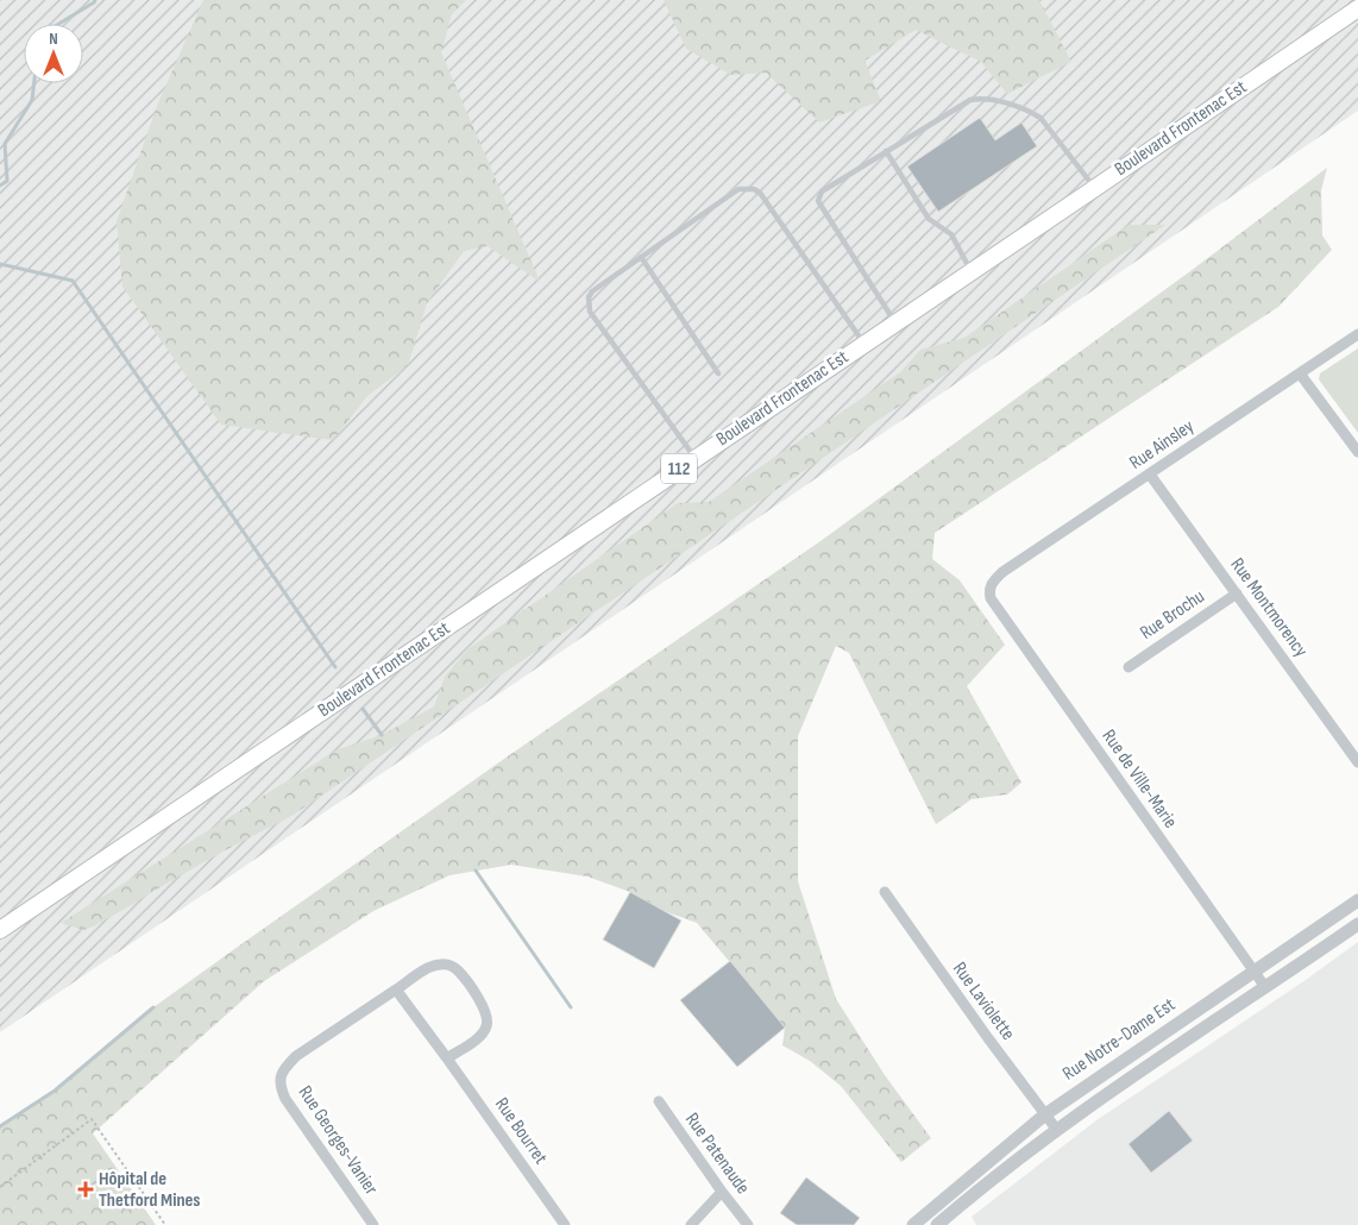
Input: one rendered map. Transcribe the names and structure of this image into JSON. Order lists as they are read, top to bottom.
{
  "streets": {
    "main road": ["Boulevard Frontenac Est", "112"],
    "street": [
      "Rue Ainsley",
      "Rue Montmorency",
      "Rue Brochu",
      "Rue de Ville-Marie",
      "Rue Laviolette",
      "Rue Notre-Dame Est",
      "Rue Bourret",
      "Rue Georges-Vanier",
      "Rue Patenaude"
    ]
  },
  "crossings": [
    ["Rue Ainsley", "Rue Montmorency"],
    ["Rue Ainsley", "Rue de Ville-Marie"],
    ["Rue Montmorency", "Rue Brochu"],
    ["Rue de Ville-Marie", "Rue Notre-Dame Est"],
    ["Rue Laviolette", "Rue Notre-Dame Est"],
    ["Rue Bourret", "Rue Georges-Vanier"]
  ],
  "places": {
    "health": ["Hôpital de Thetford Mines"]
  },
  "north": "top"
}
